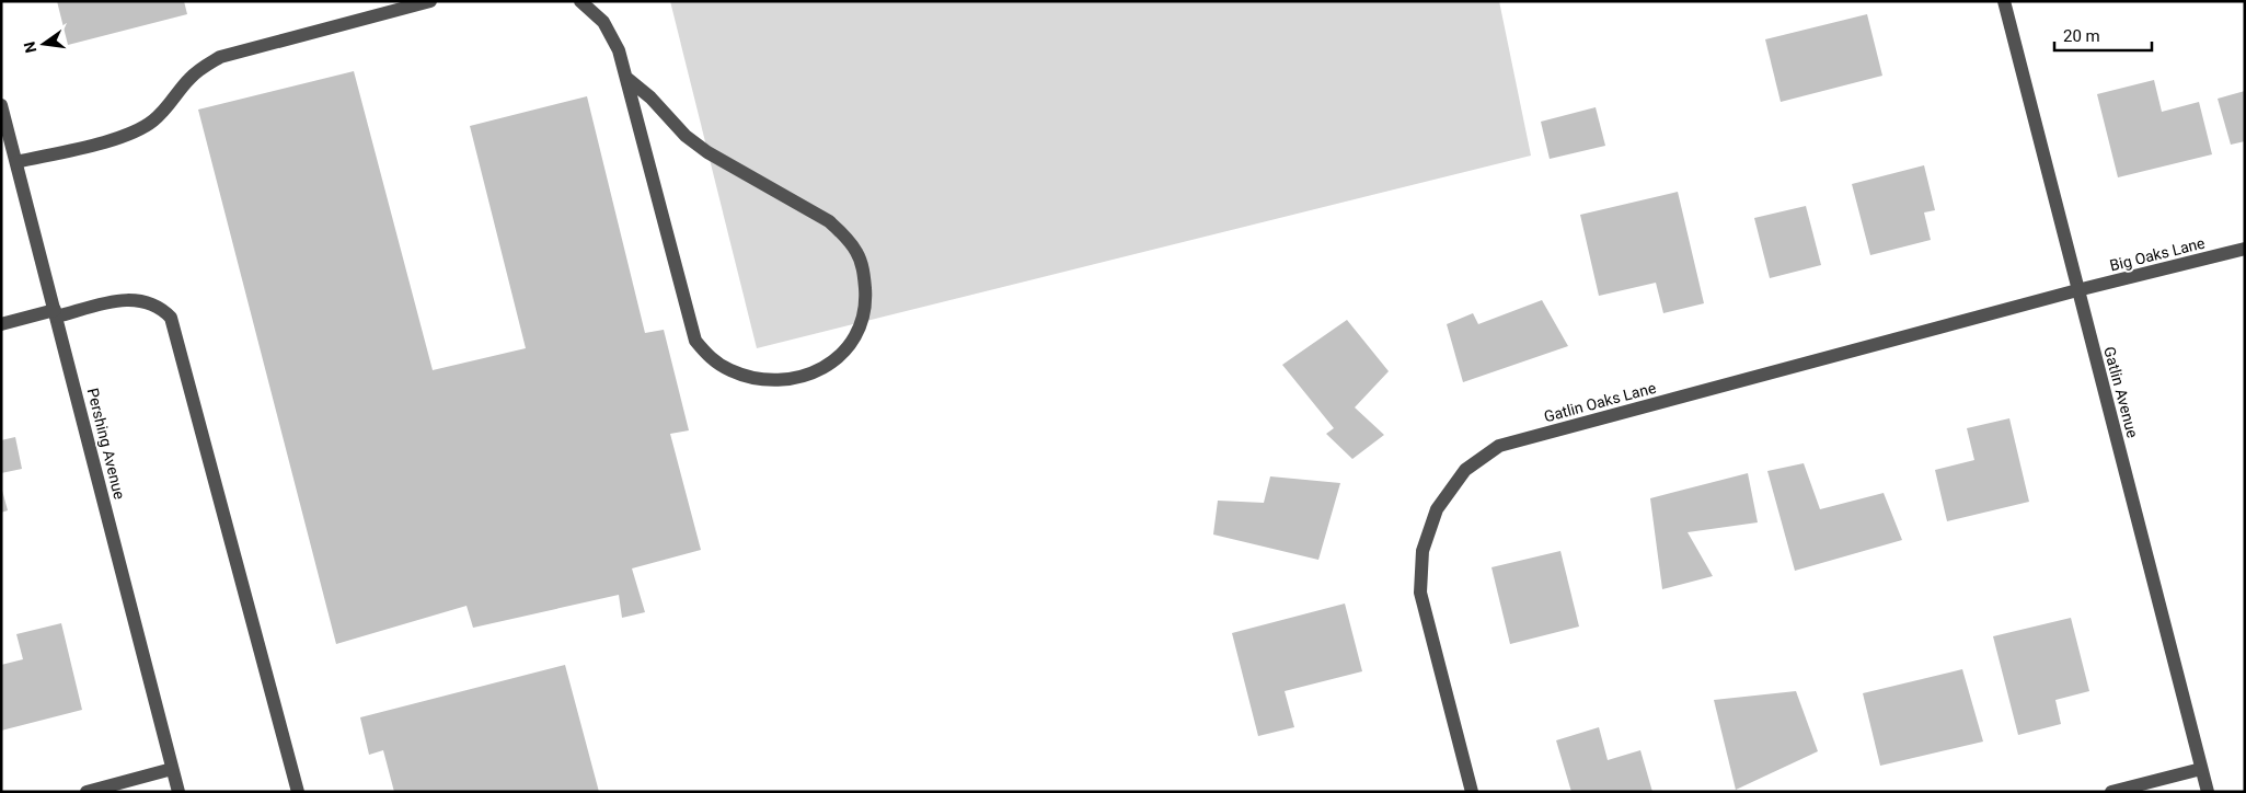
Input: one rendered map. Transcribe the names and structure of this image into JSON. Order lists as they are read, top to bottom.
{
  "streets": {
    "street": [
      "Big Oaks Lane",
      "Gatlin Avenue",
      "Gatlin Oaks Lane",
      "Pershing Avenue"
    ]
  },
  "crossings": [
    ["Big Oaks Lane", "Gatlin Avenue"],
    ["Big Oaks Lane", "Gatlin Oaks Lane"],
    ["Gatlin Avenue", "Gatlin Oaks Lane"]
  ],
  "scale_bar": "20 m",
  "north": "left"
}
